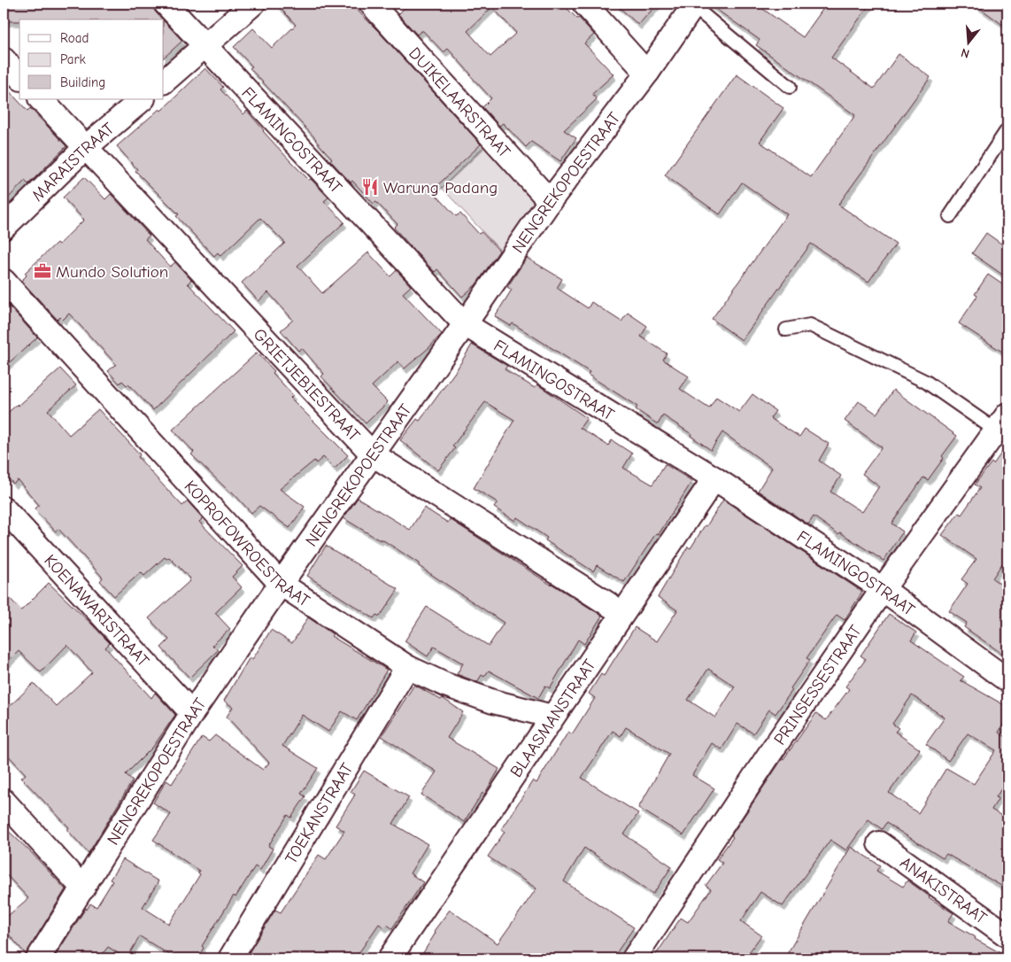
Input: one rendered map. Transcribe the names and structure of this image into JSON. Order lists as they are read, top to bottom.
{
  "streets": {
    "street": [
      "DUIKELAARSTRAAT",
      "FLAMINGOSTRAAT",
      "MARAISTRAAT",
      "NENGREKOPOESTRAAT",
      "GRIETJEBIESTRAAT",
      "KOPROFOWROESTRAAT",
      "KOENAWARISTRAAT",
      "PRINSESSESTRAAT",
      "BLAASMANSTRAAT",
      "TOEKANSTRAAT",
      "ANAKISTRAAT"
    ]
  },
  "crossings": [
    ["DUIKELAARSTRAAT", "NENGREKOPOESTRAAT"],
    ["FLAMINGOSTRAAT", "NENGREKOPOESTRAAT"],
    ["FLAMINGOSTRAAT", "PRINSESSESTRAAT"],
    ["FLAMINGOSTRAAT", "BLAASMANSTRAAT"],
    ["MARAISTRAAT", "GRIETJEBIESTRAAT"],
    ["NENGREKOPOESTRAAT", "GRIETJEBIESTRAAT"],
    ["NENGREKOPOESTRAAT", "KOPROFOWROESTRAAT"],
    ["NENGREKOPOESTRAAT", "KOENAWARISTRAAT"],
    ["GRIETJEBIESTRAAT", "BLAASMANSTRAAT"],
    ["KOPROFOWROESTRAAT", "BLAASMANSTRAAT"],
    ["KOPROFOWROESTRAAT", "TOEKANSTRAAT"]
  ],
  "places": {
    "restaurant": ["Warung Padang"],
    "office": ["Mundo Solution"]
  },
  "legend": ["Road", "Park", "Building"],
  "north": "bottom"
}
